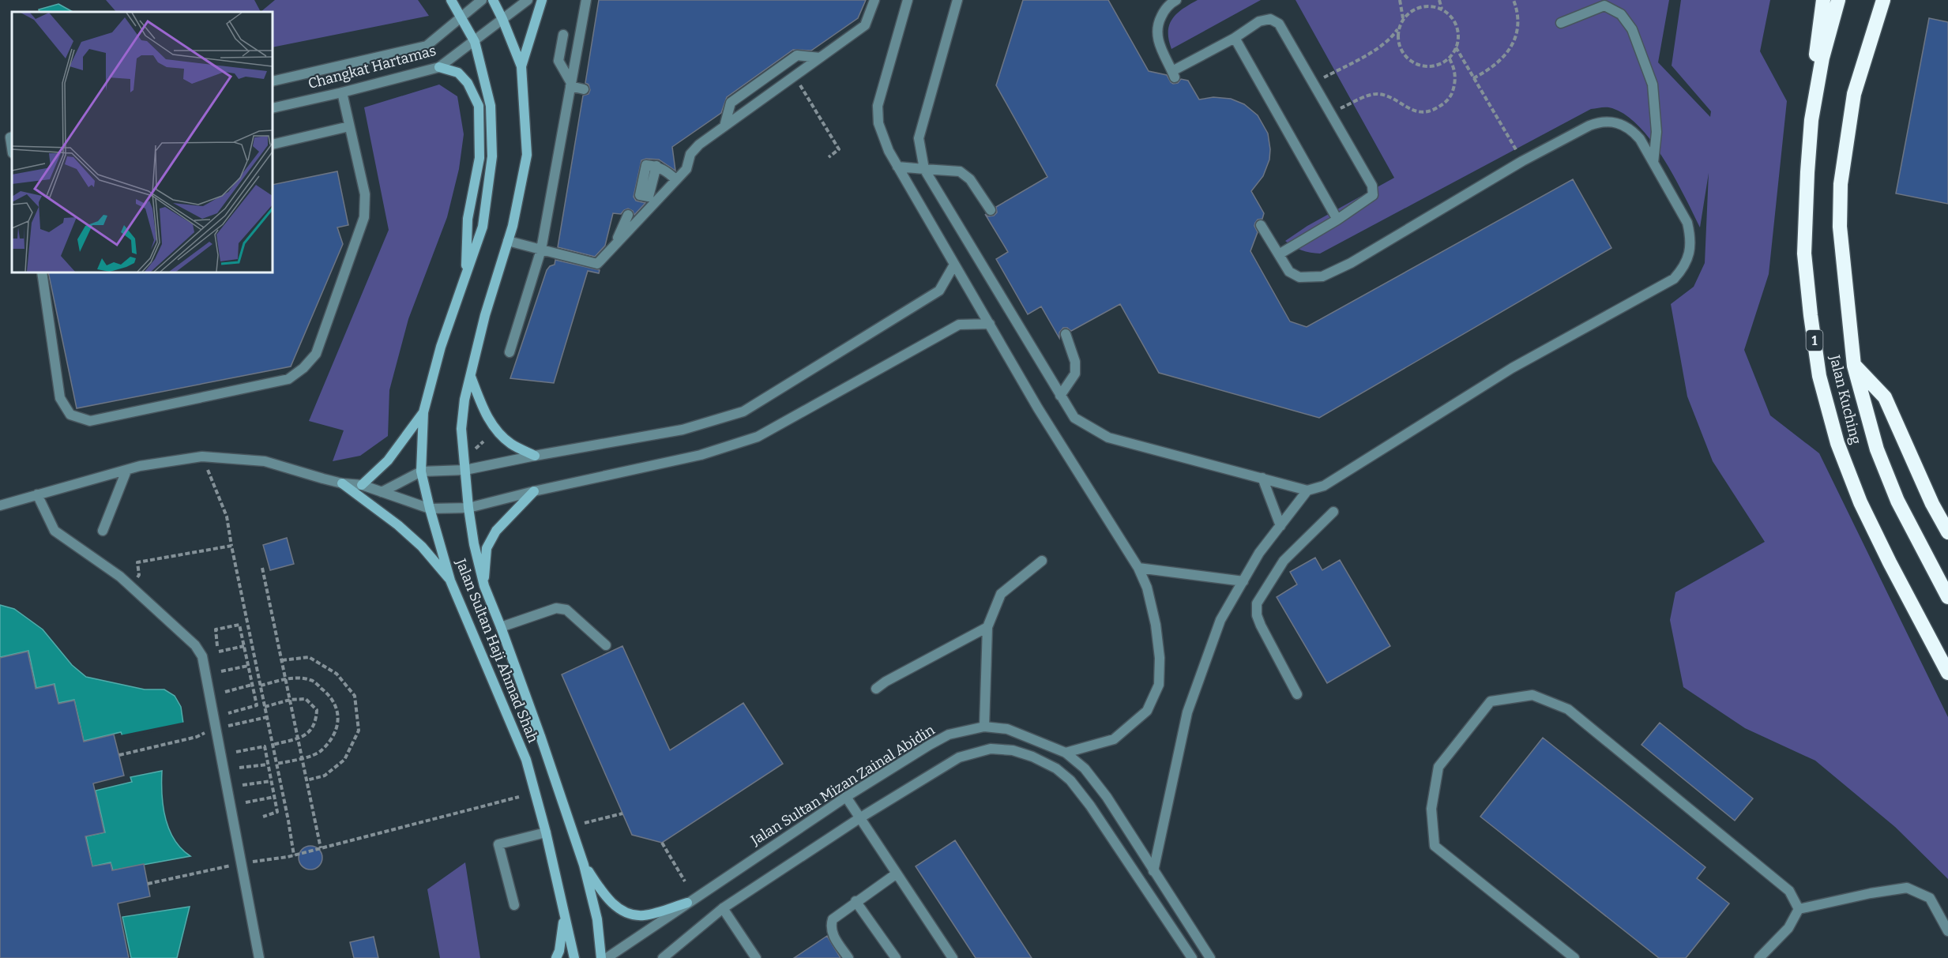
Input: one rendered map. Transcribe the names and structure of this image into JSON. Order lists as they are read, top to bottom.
{
  "streets": {
    "highway": ["1", "Jalan Kuching"],
    "street": ["Changkat Hartamas", "Jalan Sultan Haji Ahmad Shah", "Jalan Sultan Mizan Zainal Abidin"]
  },
  "crossings": [
    ["Changkat Hartamas", "Jalan Sultan Haji Ahmad Shah"]
  ]
}
